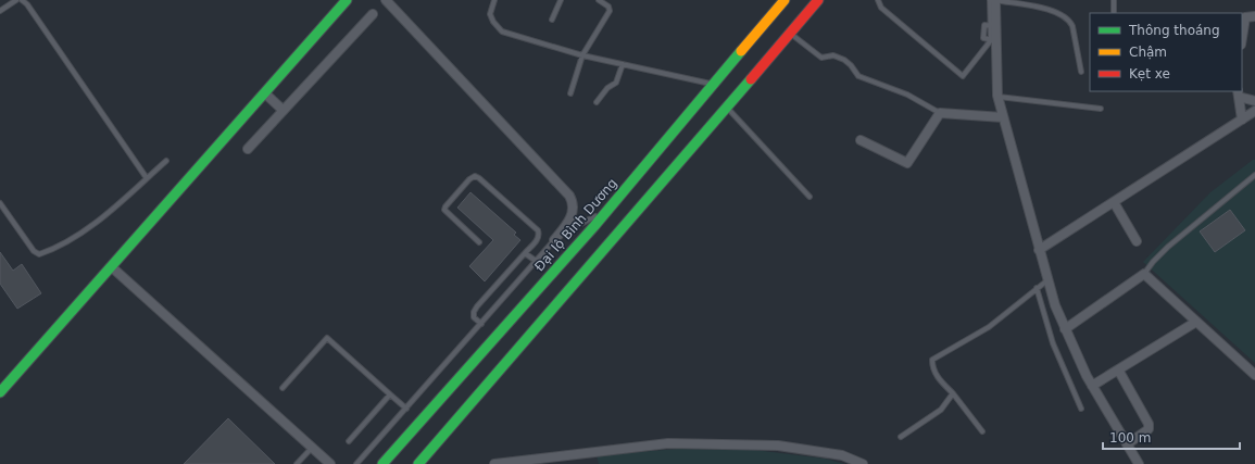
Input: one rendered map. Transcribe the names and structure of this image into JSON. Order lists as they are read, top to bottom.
{
  "streets": {
    "main road": ["Đại lộ Bình Dương"]
  },
  "legend": ["Thông thoáng", "Chậm", "Kẹt xe"],
  "scale_bar": "100 m"
}
